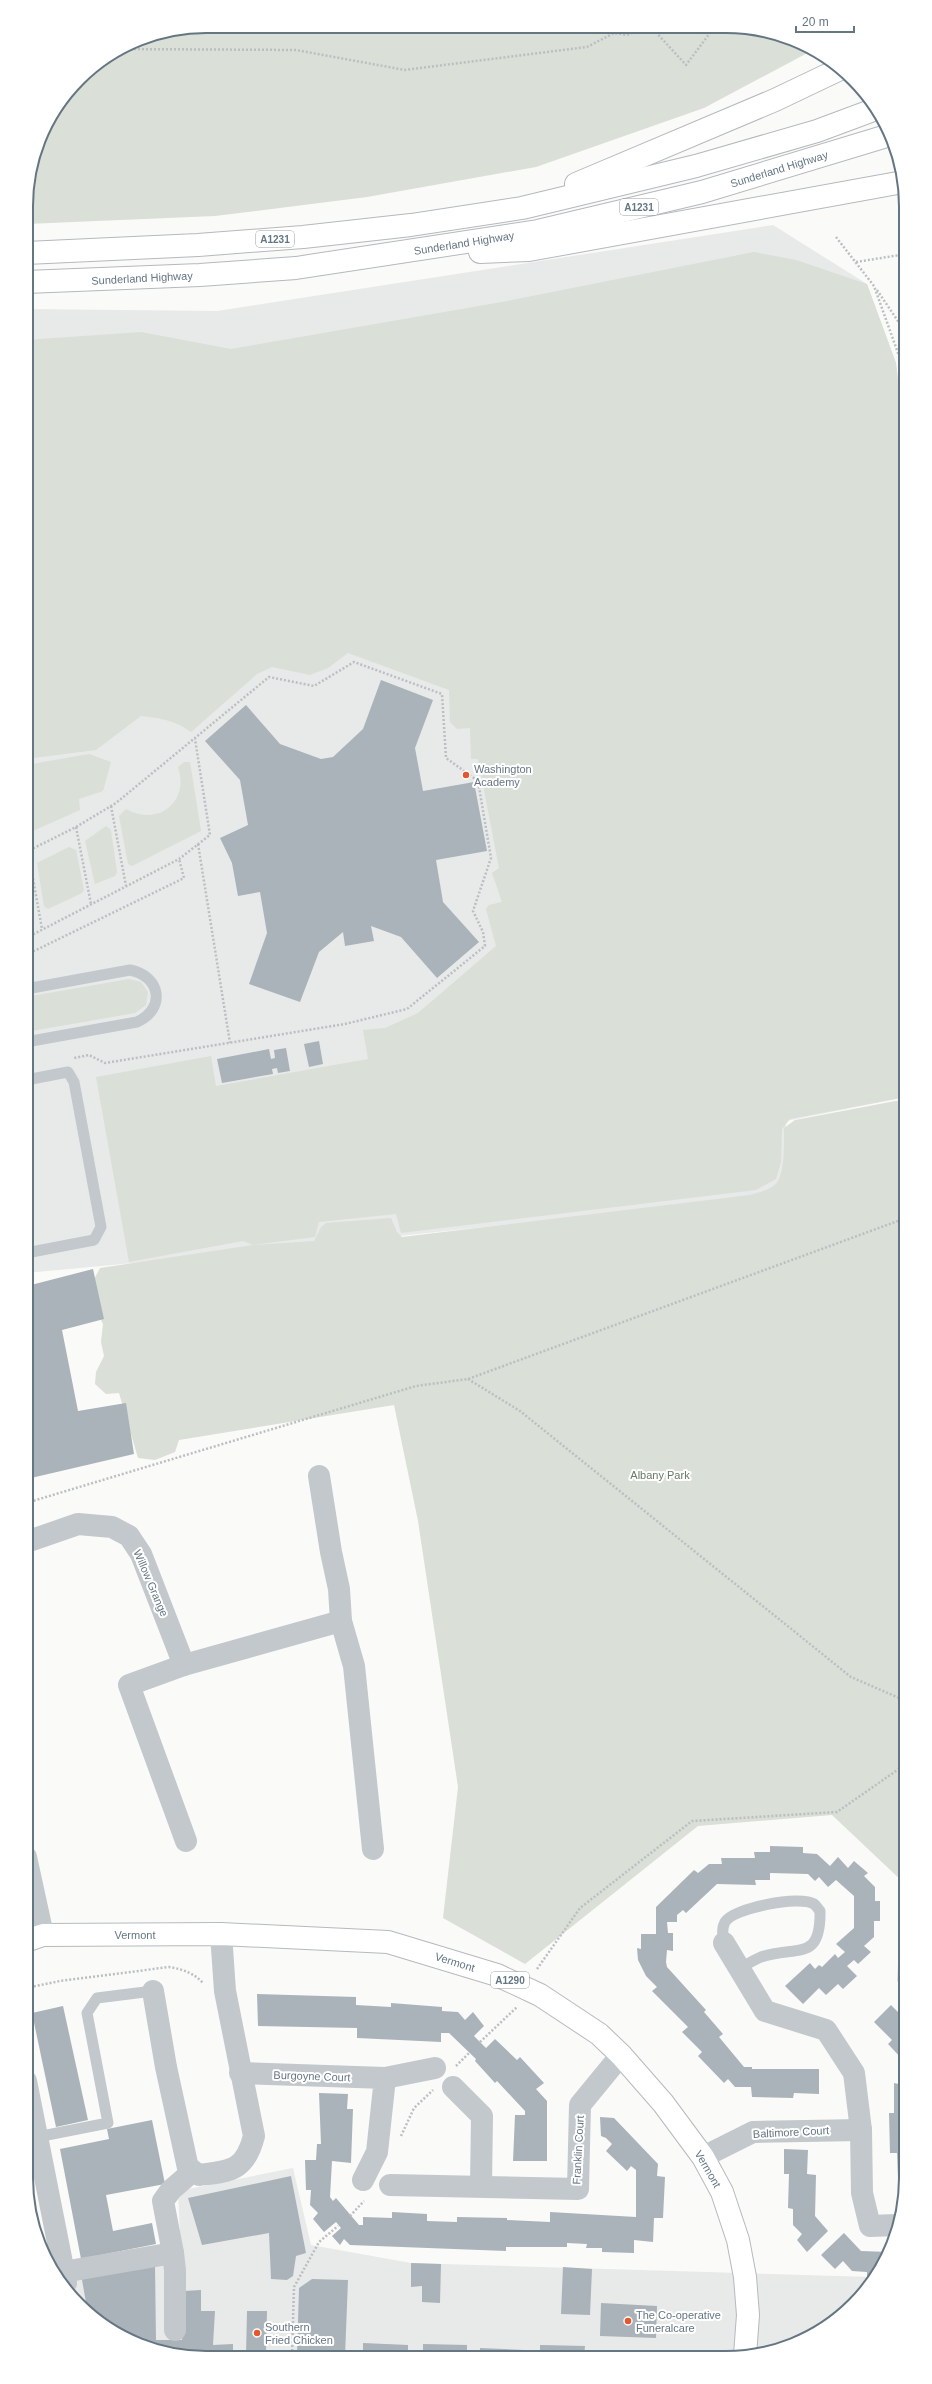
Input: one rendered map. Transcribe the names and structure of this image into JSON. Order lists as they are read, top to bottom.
{
  "streets": {
    "main road": [
      "Sunderland Highway",
      "A1231",
      "Vermont",
      "A1290"
    ],
    "street": [
      "Willow Grange",
      "Burgoyne Court",
      "Baltimore Court",
      "Franklin Court"
    ]
  },
  "crossings": [
    ["Vermont", "Baltimore Court"],
    ["Vermont", "Franklin Court"]
  ],
  "parks": ["Albany Park"],
  "places": ["Washington Academy", "The Co-operative Funeralcare", "Southern Fried Chicken"],
  "scale_bar": "20 m"
}
